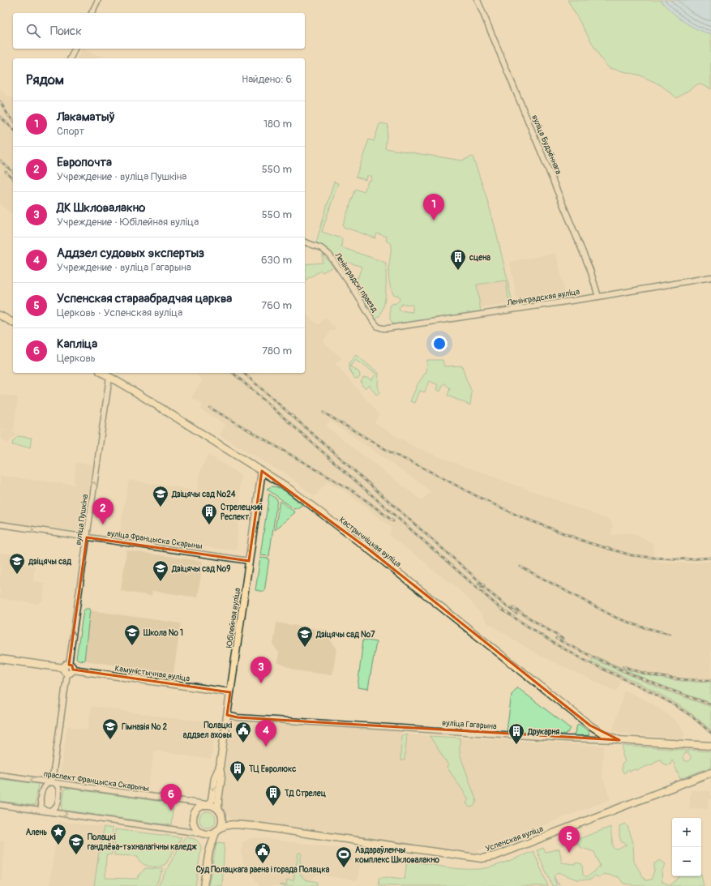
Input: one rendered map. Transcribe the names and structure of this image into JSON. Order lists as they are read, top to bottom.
{
  "streets": {
    "main road": [
      "Кастрычніцкая вуліца",
      "Юбілейная вуліца",
      "Камуністычная вуліца",
      "вуліца Гагарына",
      "Успенская вуліца"
    ],
    "street": [
      "вуліца Будзённага",
      "Ленінградскі праезд",
      "Ленінградская вуліца",
      "вуліца Пушкіна",
      "вуліца Францыска Скарыны",
      "праспект Францыска Скарыны"
    ]
  },
  "crossings": [
    ["вуліца Будзённага", "Ленінградская вуліца"],
    ["Ленінградскі праезд", "Ленінградская вуліца"],
    ["вуліца Пушкіна", "вуліца Францыска Скарыны"],
    ["вуліца Пушкіна", "Кастрычніцкая вуліца"],
    ["вуліца Пушкіна", "Камуністычная вуліца"],
    ["вуліца Пушкіна", "праспект Францыска Скарыны"],
    ["вуліца Францыска Скарыны", "Юбілейная вуліца"],
    ["Кастрычніцкая вуліца", "Юбілейная вуліца"],
    ["Кастрычніцкая вуліца", "вуліца Гагарына"],
    ["Юбілейная вуліца", "Камуністычная вуліца"],
    ["Юбілейная вуліца", "вуліца Гагарына"],
    ["Юбілейная вуліца", "праспект Францыска Скарыны"],
    ["Юбілейная вуліца", "Успенская вуліца"],
    ["праспект Францыска Скарыны", "Успенская вуліца"]
  ],
  "one_way": ["вуліца Пушкіна", "вуліца Францыска Скарыны"],
  "places": {
    "building": [
      "сцена",
      "Стрелецкий Респект",
      "Друкарня",
      "ТЦ Евролюкс",
      "ТД Стрелец"
    ],
    "school or university": [
      "Дзіцячы сад №24",
      "дзіцячы сад",
      "Дзіцячы сад №9",
      "Школа № 1",
      "Дзіцячы сад №7",
      "Гімназія № 2",
      "Полацкі гандлёва-тэхналагічны каледж"
    ],
    "public building": ["Полацкі аддзел аховы", "Суд Полацкага раена і горада Полацка"],
    "place": ["Алень"],
    "sports": ["Аздараўленчы комплекс Шкловалакно"]
  },
  "page": {
    "search": "Поиск",
    "heading": ["Рядом", "Найдено: 6"],
    "list": [
      {
        "mark": "1",
        "name": "Лакаматыў",
        "note": "Спорт",
        "value": "180 m"
      },
      {
        "mark": "2",
        "name": "Европочта",
        "note": "Учреждение · вуліца Пушкіна",
        "value": "550 m"
      },
      {
        "mark": "3",
        "name": "ДК Шкловалакно",
        "note": "Учреждение · Юбілейная вуліца",
        "value": "550 m"
      },
      {
        "mark": "4",
        "name": "Аддзел судовых экспертыз",
        "note": "Учреждение · вуліца Гагарына",
        "value": "630 m"
      },
      {
        "mark": "5",
        "name": "Успенская стараабрадчая царква",
        "note": "Церковь · Успенская вуліца",
        "value": "760 m"
      },
      {
        "mark": "6",
        "name": "Капліца",
        "note": "Церковь",
        "value": "780 m"
      }
    ],
    "pins": [
      "1",
      "2",
      "3",
      "4",
      "6",
      "5"
    ],
    "map_buttons": ["+", "−"]
  }
}
